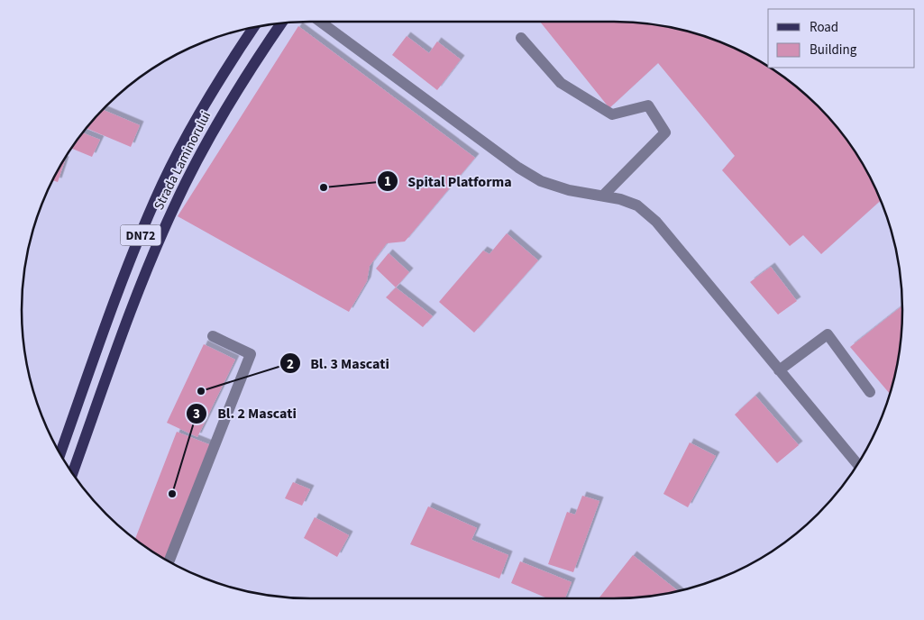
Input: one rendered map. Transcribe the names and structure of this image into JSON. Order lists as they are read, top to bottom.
{
  "streets": {
    "main road": ["Strada Laminorului", "DN72"]
  },
  "places": ["Spital Platforma", "Bl. 3 Mascati", "Bl. 2 Mascati"],
  "legend": ["Road", "Building"]
}
